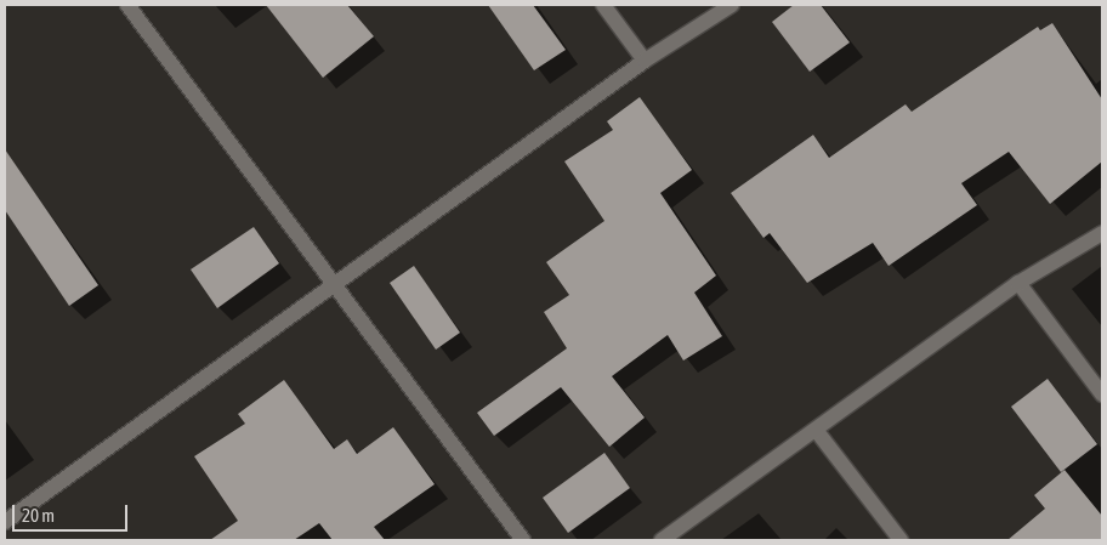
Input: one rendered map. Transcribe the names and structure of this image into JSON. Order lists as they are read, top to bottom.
{
  "scale_bar": "20 m"
}
